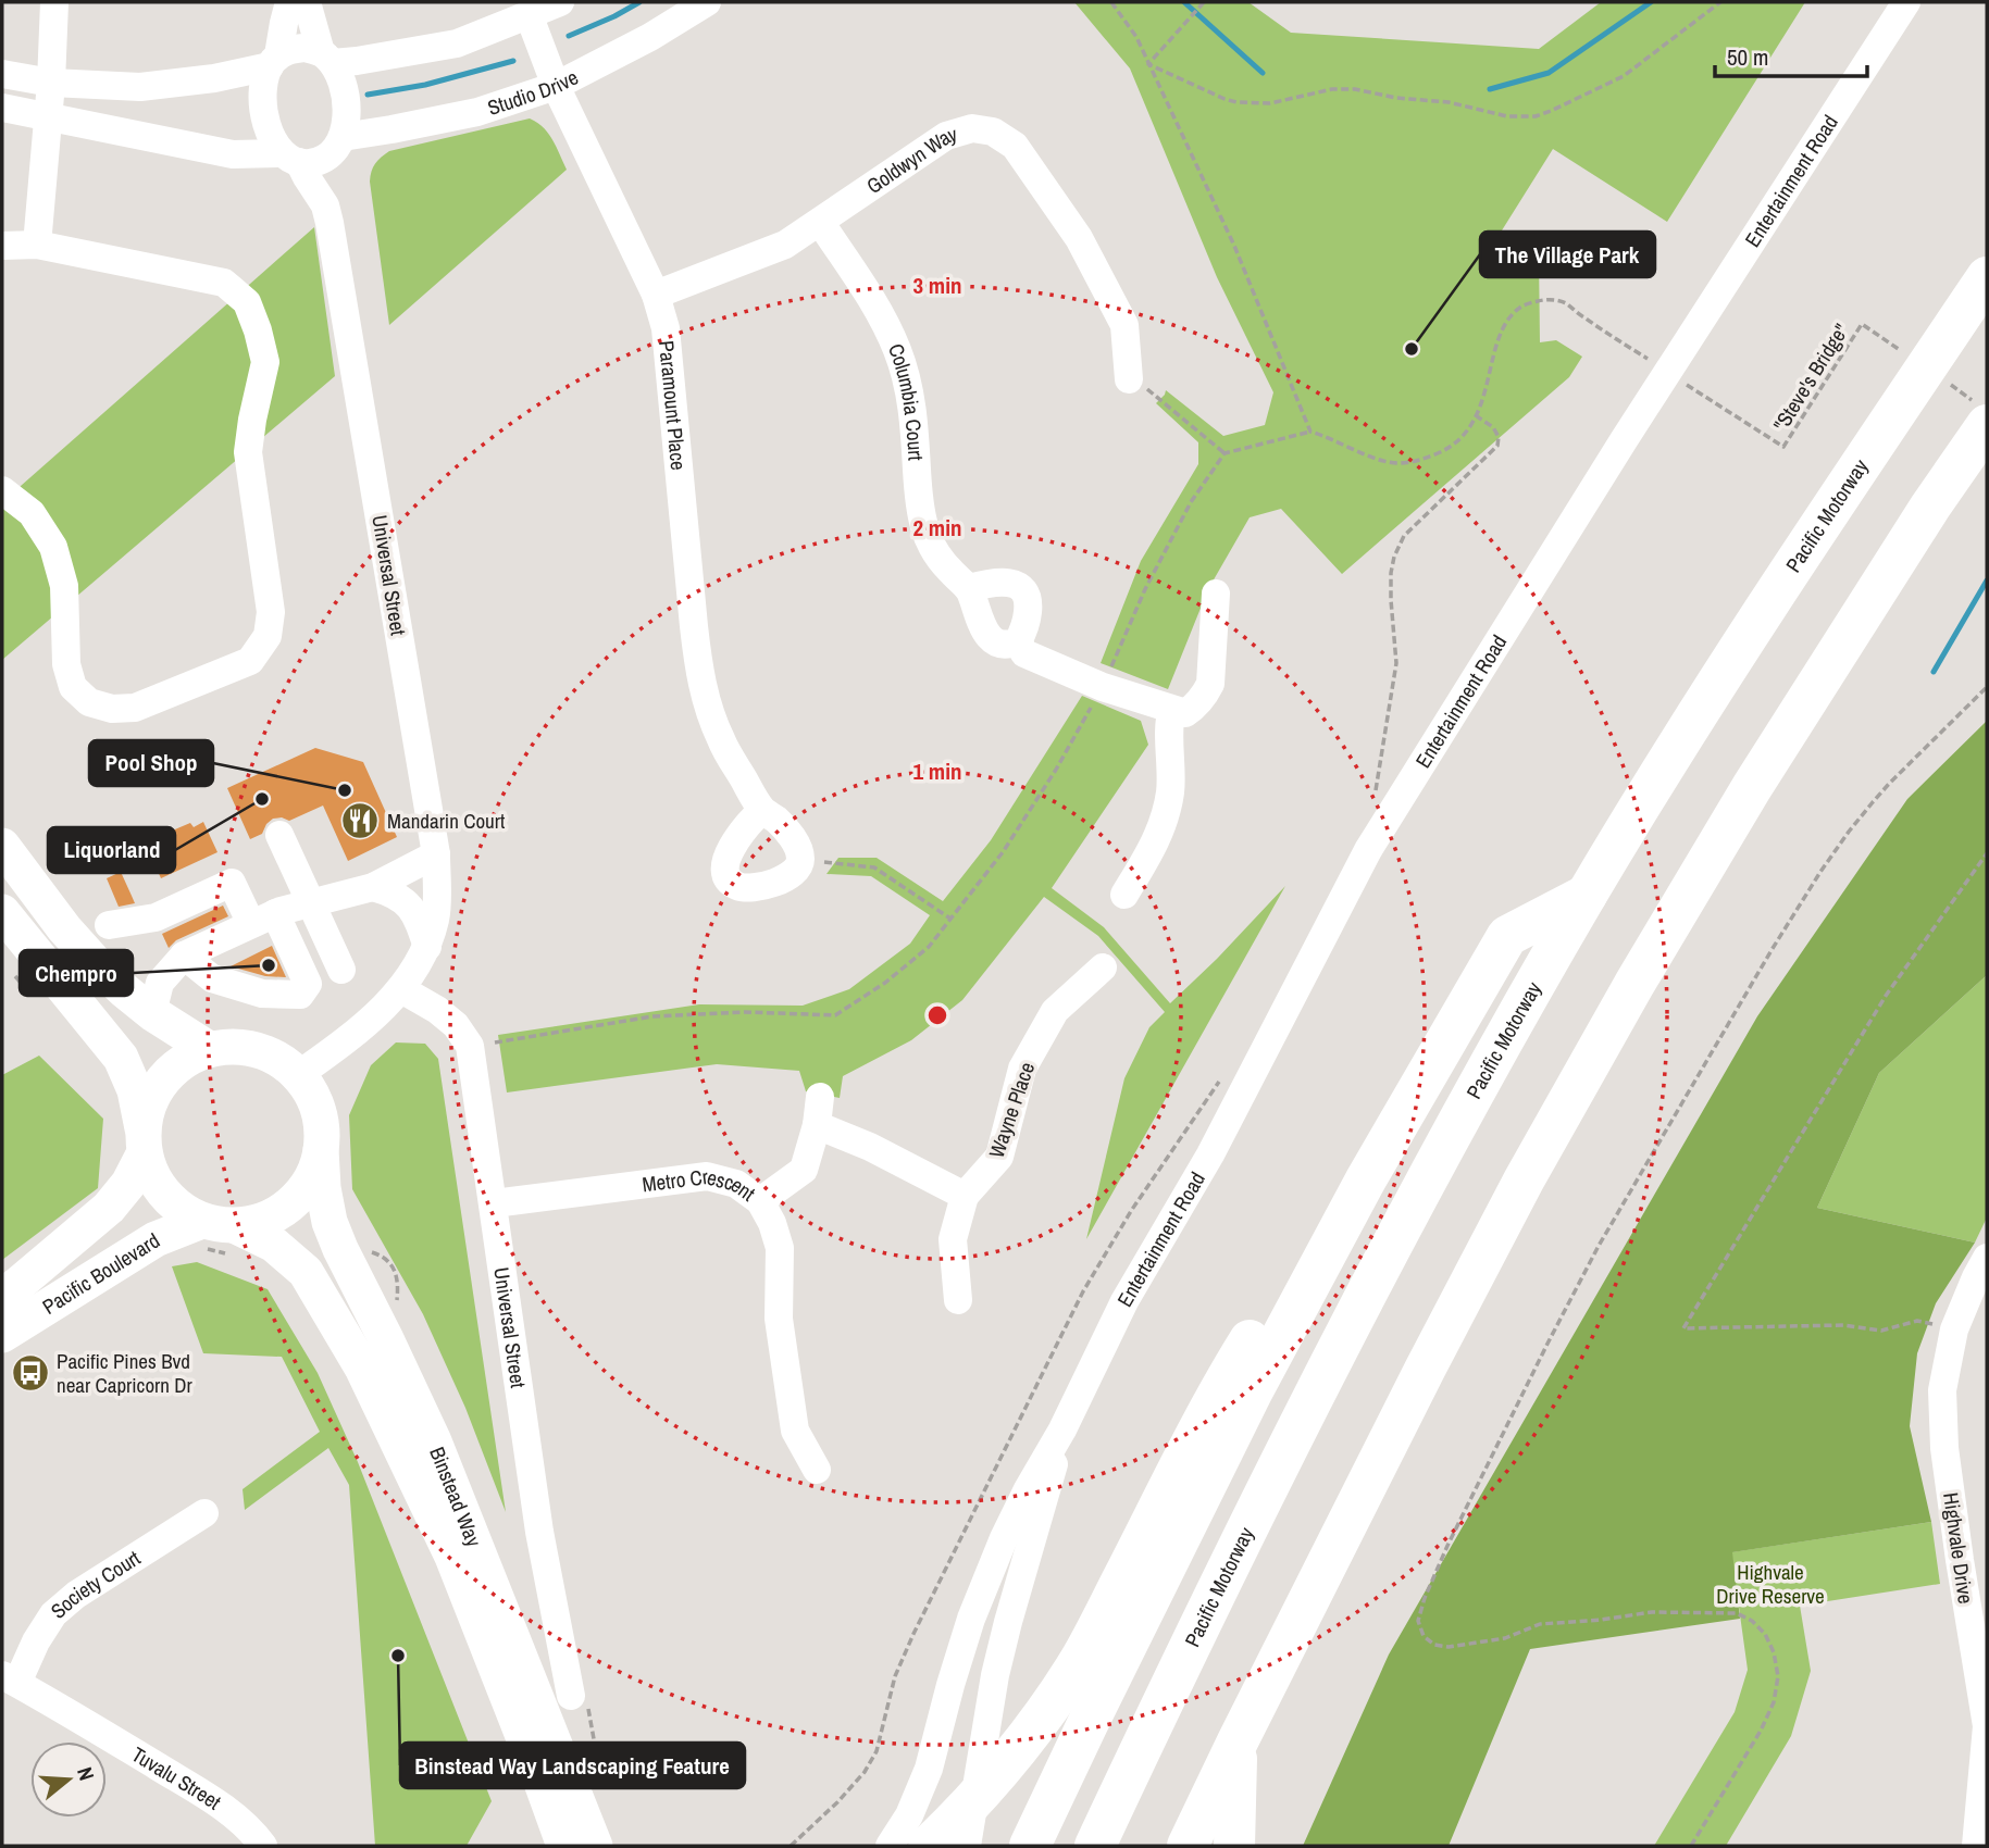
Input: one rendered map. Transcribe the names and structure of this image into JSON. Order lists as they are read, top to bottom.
{
  "streets": {
    "highway": ["Pacific Motorway"],
    "main road": ["Pacific Boulevard", "Binstead Way"],
    "street": [
      "Studio Drive",
      "Goldwyn Way",
      "Entertainment Road",
      "Columbia Court",
      "Paramount Place",
      "Universal Street",
      "Wayne Place",
      "Metro Crescent",
      "Highvale Drive",
      "Society Court",
      "Tuvalu Street"
    ],
    "path": ["\"Steve's Bridge\""]
  },
  "crossings": [
    ["Studio Drive", "Paramount Place"],
    ["Studio Drive", "Universal Street"],
    ["Goldwyn Way", "Columbia Court"],
    ["Goldwyn Way", "Paramount Place"],
    ["Universal Street", "Metro Crescent"],
    ["Universal Street", "Pacific Boulevard"],
    ["Universal Street", "Binstead Way"],
    ["Pacific Boulevard", "Binstead Way"],
    ["Society Court", "Tuvalu Street"]
  ],
  "parks": ["Highvale Drive Reserve"],
  "places": {
    "other": [
      "The Village Park",
      "Pool Shop",
      "Liquorland",
      "Chempro",
      "Binstead Way Landscaping Feature"
    ],
    "restaurant": ["Mandarin Court"],
    "bus stop": ["Pacific Pines Bvd near Capricorn Dr"]
  },
  "scale_bar": "50 m",
  "north": "right",
  "rings": ["3 min", "2 min", "1 min"]
}
